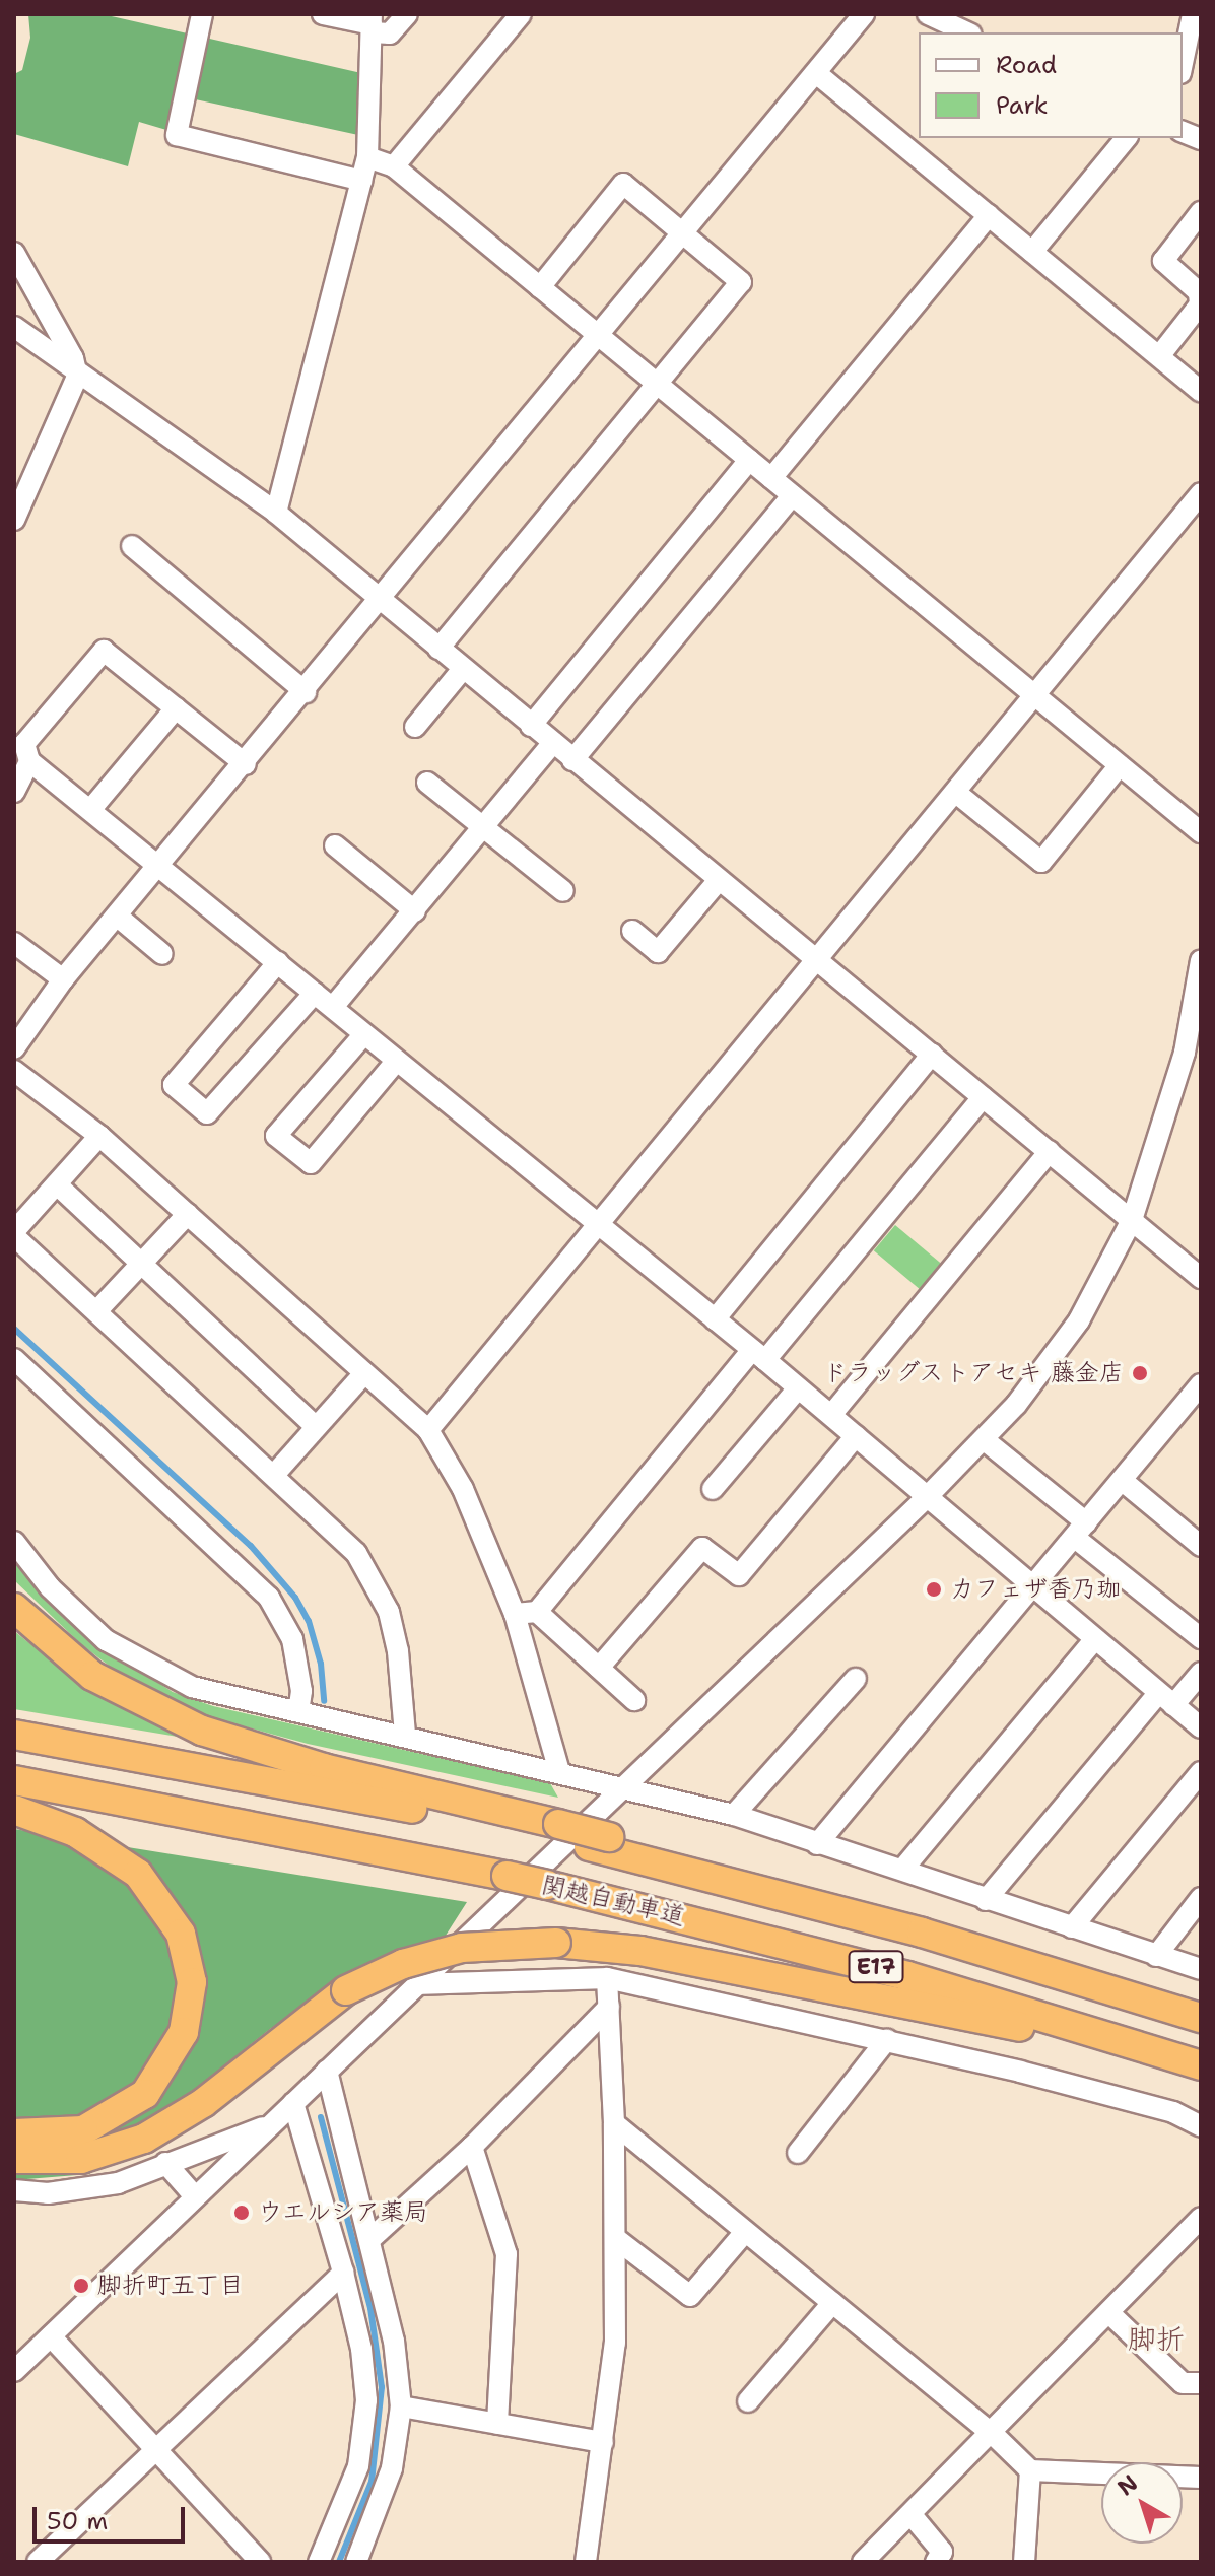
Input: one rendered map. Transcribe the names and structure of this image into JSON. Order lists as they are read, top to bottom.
{
  "streets": {
    "highway": ["関越自動車道", "E17"]
  },
  "districts": ["脚折"],
  "places": [
    "ドラッグストアセキ 藤金店",
    "カフェザ香乃珈",
    "ウエルシア薬局",
    "脚折町五丁目"
  ],
  "legend": ["Road", "Park"],
  "scale_bar": "50 m",
  "north": "top left"
}
